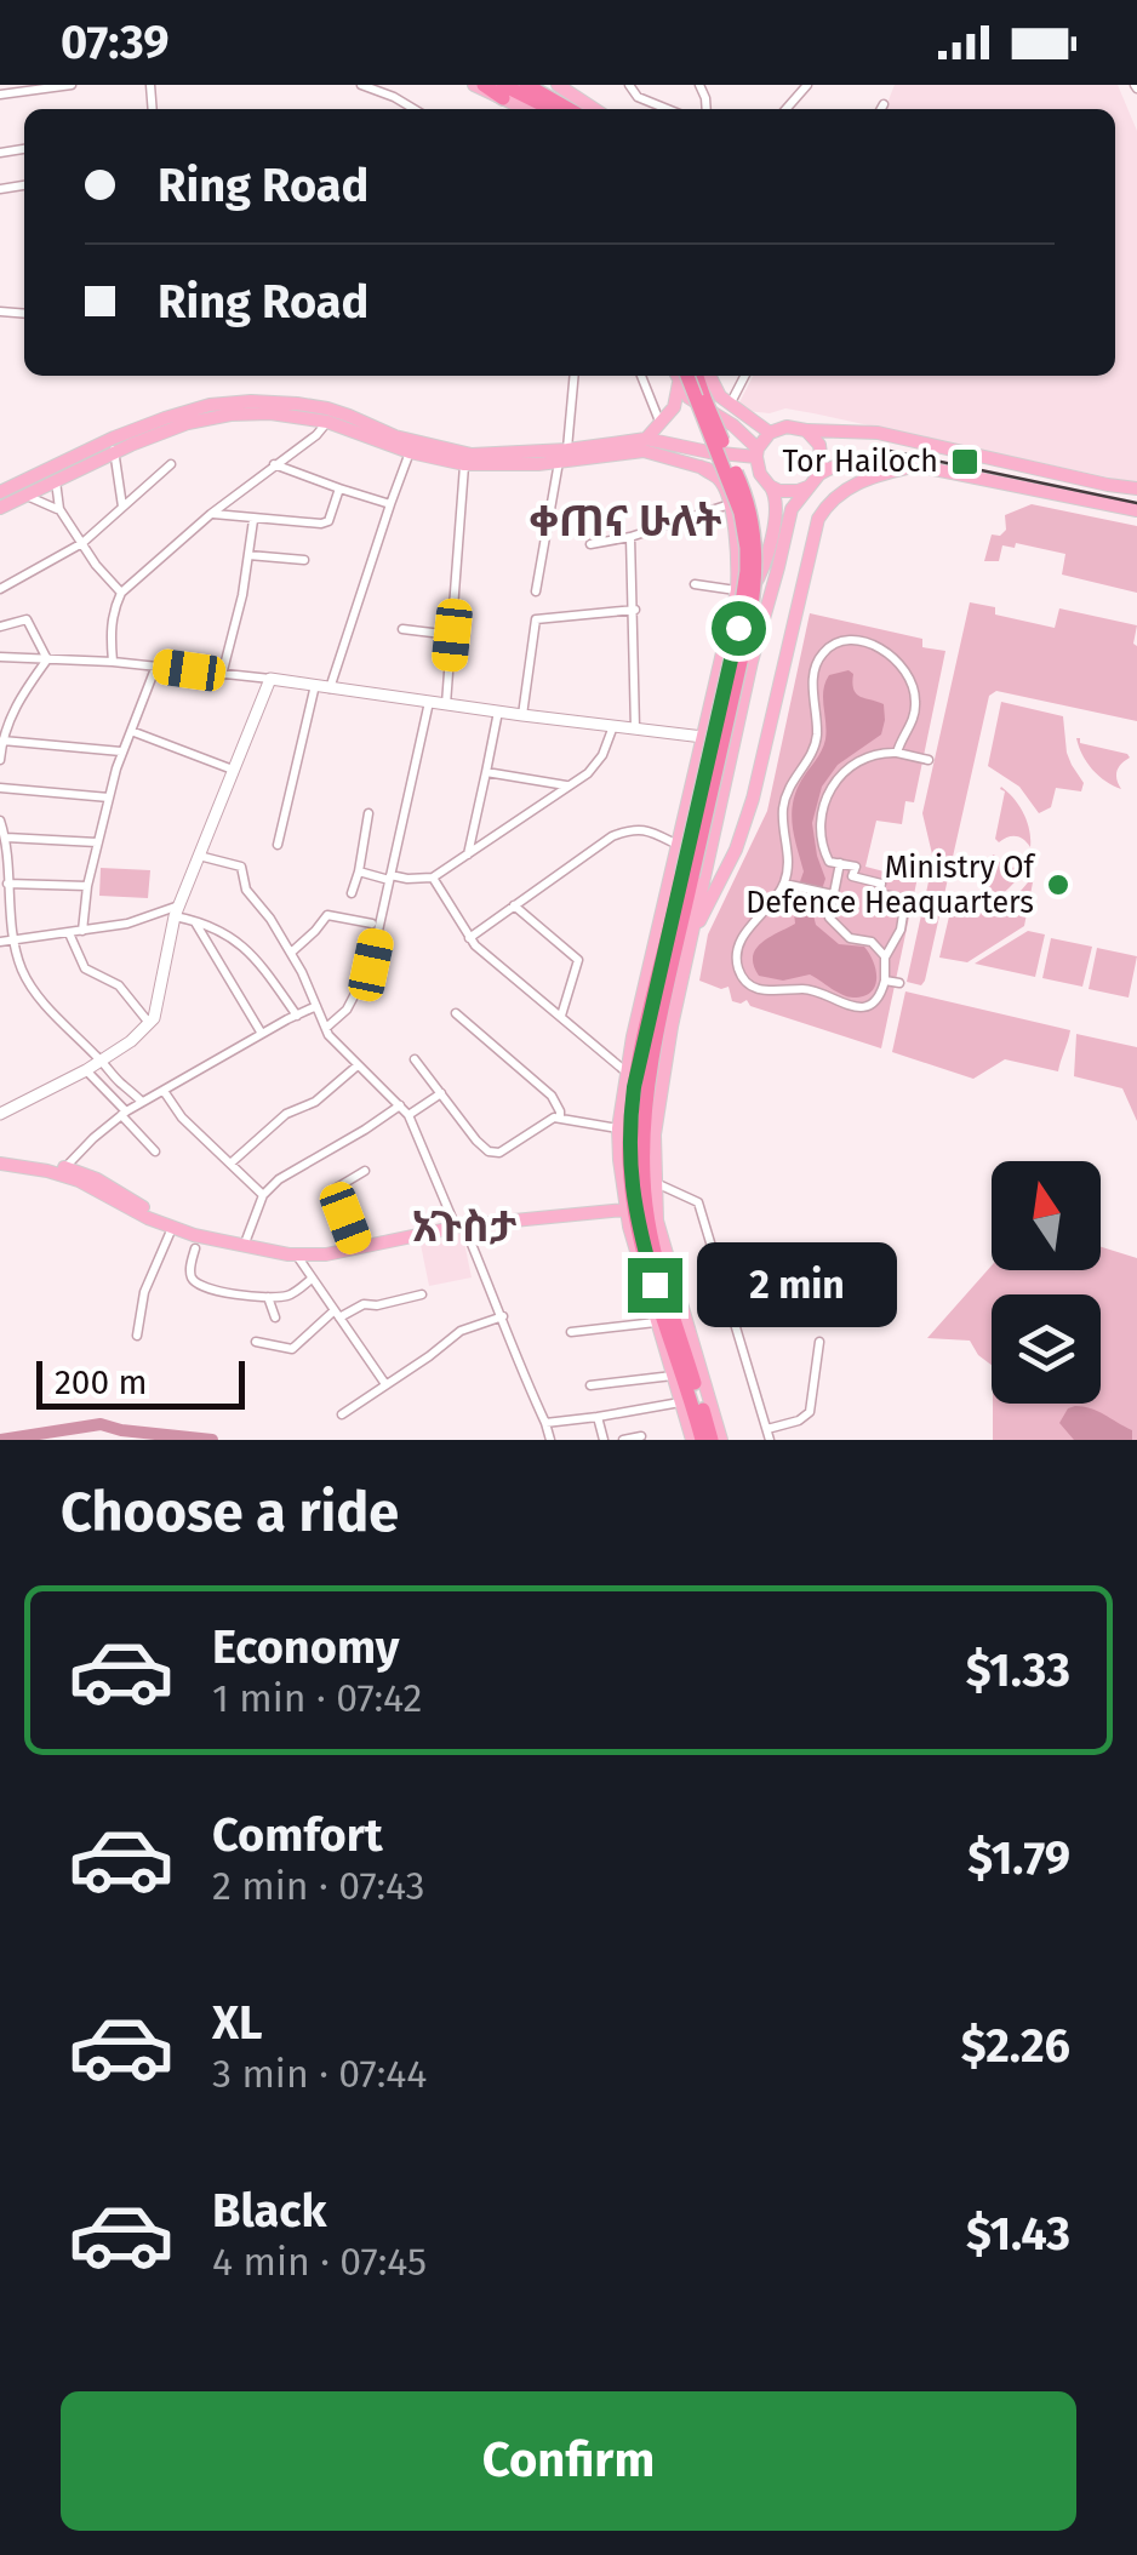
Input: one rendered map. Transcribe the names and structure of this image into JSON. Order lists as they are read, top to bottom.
{
  "districts": ["ቀጠና ሁለት", "አጉስታ"],
  "places": {
    "transit": ["Tor Hailoch"],
    "other": ["Ministry Of Defence Heaquarters"]
  },
  "scale_bar": "200 m",
  "north": "top",
  "page": {
    "status": "07:39",
    "banner": ["Ring Road", "Ring Road"],
    "bubble": "2 min",
    "scale": "200 m",
    "heading": "Choose a ride",
    "list": [
      {
        "name": "Economy",
        "note": "1 min · 07:42",
        "value": "$1.33"
      },
      {
        "name": "Comfort",
        "note": "2 min · 07:43",
        "value": "$1.79"
      },
      {
        "name": "XL",
        "note": "3 min · 07:44",
        "value": "$2.26"
      },
      {
        "name": "Black",
        "note": "4 min · 07:45",
        "value": "$1.43"
      }
    ],
    "buttons": "Confirm"
  }
}
